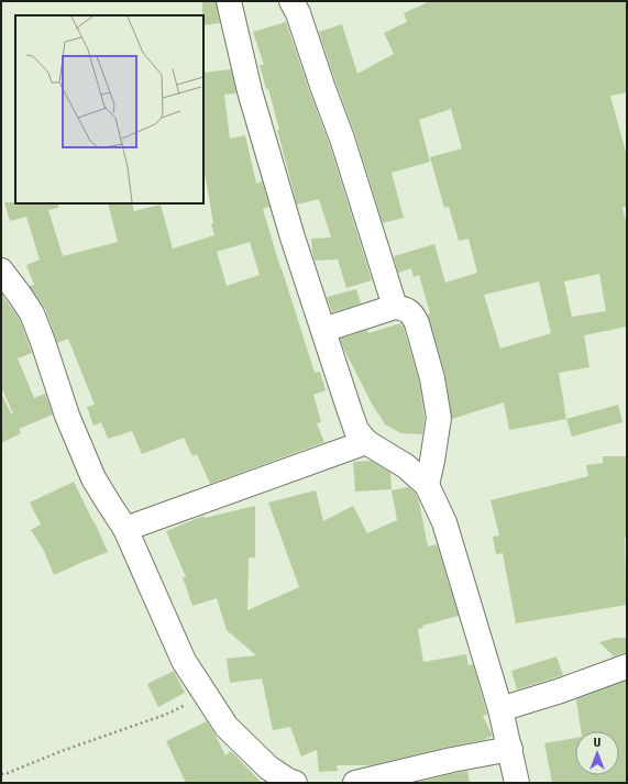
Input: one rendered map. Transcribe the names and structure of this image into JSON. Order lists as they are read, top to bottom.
{
  "north": "top"
}
